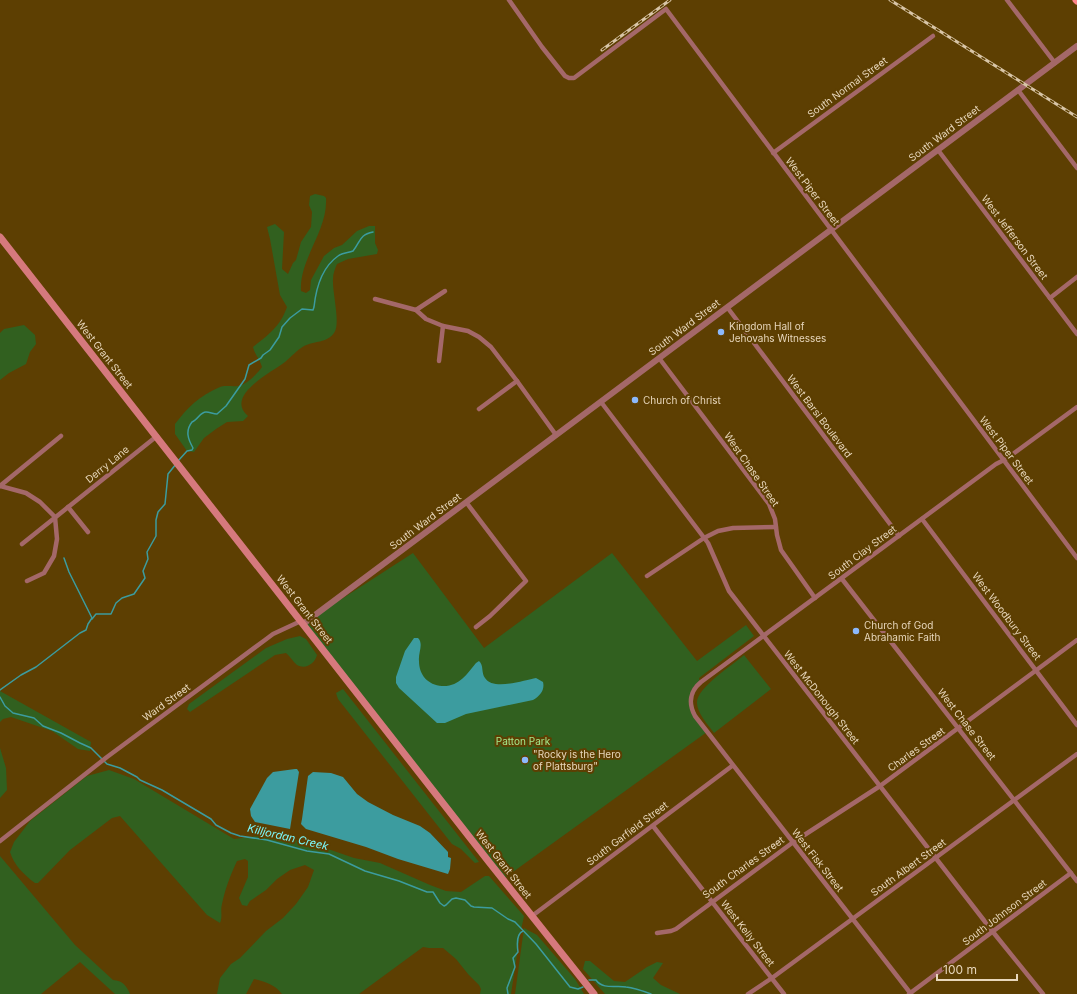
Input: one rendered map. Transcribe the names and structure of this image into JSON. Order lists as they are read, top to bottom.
{
  "streets": {
    "main road": ["West Grant Street"],
    "street": [
      "South Normal Street",
      "South Ward Street",
      "West Piper Street",
      "West Jefferson Street",
      "West Barsi Boulevard",
      "Derry Lane",
      "West Chase Street",
      "South Clay Street",
      "West Woodbury Street",
      "West McDonough Street",
      "Ward Street",
      "Charles Street",
      "South Garfield Street",
      "West Fisk Street",
      "South Charles Street",
      "South Albert Street",
      "South Johnson Street",
      "West Kelly Street"
    ]
  },
  "crossings": [
    ["South Normal Street", "West Piper Street"],
    ["South Ward Street", "West Piper Street"],
    ["South Ward Street", "West Jefferson Street"],
    ["South Ward Street", "West Grant Street"],
    ["South Ward Street", "West Barsi Boulevard"],
    ["South Ward Street", "West Chase Street"],
    ["South Ward Street", "West McDonough Street"],
    ["South Ward Street", "Ward Street"],
    ["West Piper Street", "South Clay Street"],
    ["West Grant Street", "Derry Lane"],
    ["West Grant Street", "Ward Street"],
    ["West Grant Street", "South Garfield Street"],
    ["West Barsi Boulevard", "South Clay Street"],
    ["West Chase Street", "South Clay Street"],
    ["West Chase Street", "Charles Street"],
    ["West Chase Street", "South Albert Street"],
    ["West Chase Street", "South Johnson Street"],
    ["South Clay Street", "West Woodbury Street"],
    ["South Clay Street", "West McDonough Street"],
    ["South Clay Street", "West Fisk Street"],
    ["West Woodbury Street", "Charles Street"],
    ["West McDonough Street", "Charles Street"],
    ["West McDonough Street", "South Charles Street"],
    ["West McDonough Street", "South Albert Street"],
    ["West McDonough Street", "South Johnson Street"],
    ["Charles Street", "South Charles Street"],
    ["South Garfield Street", "West Fisk Street"],
    ["South Garfield Street", "West Kelly Street"],
    ["West Fisk Street", "South Charles Street"],
    ["West Fisk Street", "South Albert Street"],
    ["West Fisk Street", "South Johnson Street"],
    ["South Charles Street", "West Kelly Street"],
    ["South Albert Street", "West Kelly Street"]
  ],
  "water": ["Killjordan Creek"],
  "parks": ["Patton Park"],
  "places": [
    "Kingdom Hall of Jehovahs Witnesses",
    "Church of Christ",
    "Church of God Abrahamic Faith",
    "\"Rocky is the Hero of Plattsburg\""
  ],
  "scale_bar": "100 m"
}
